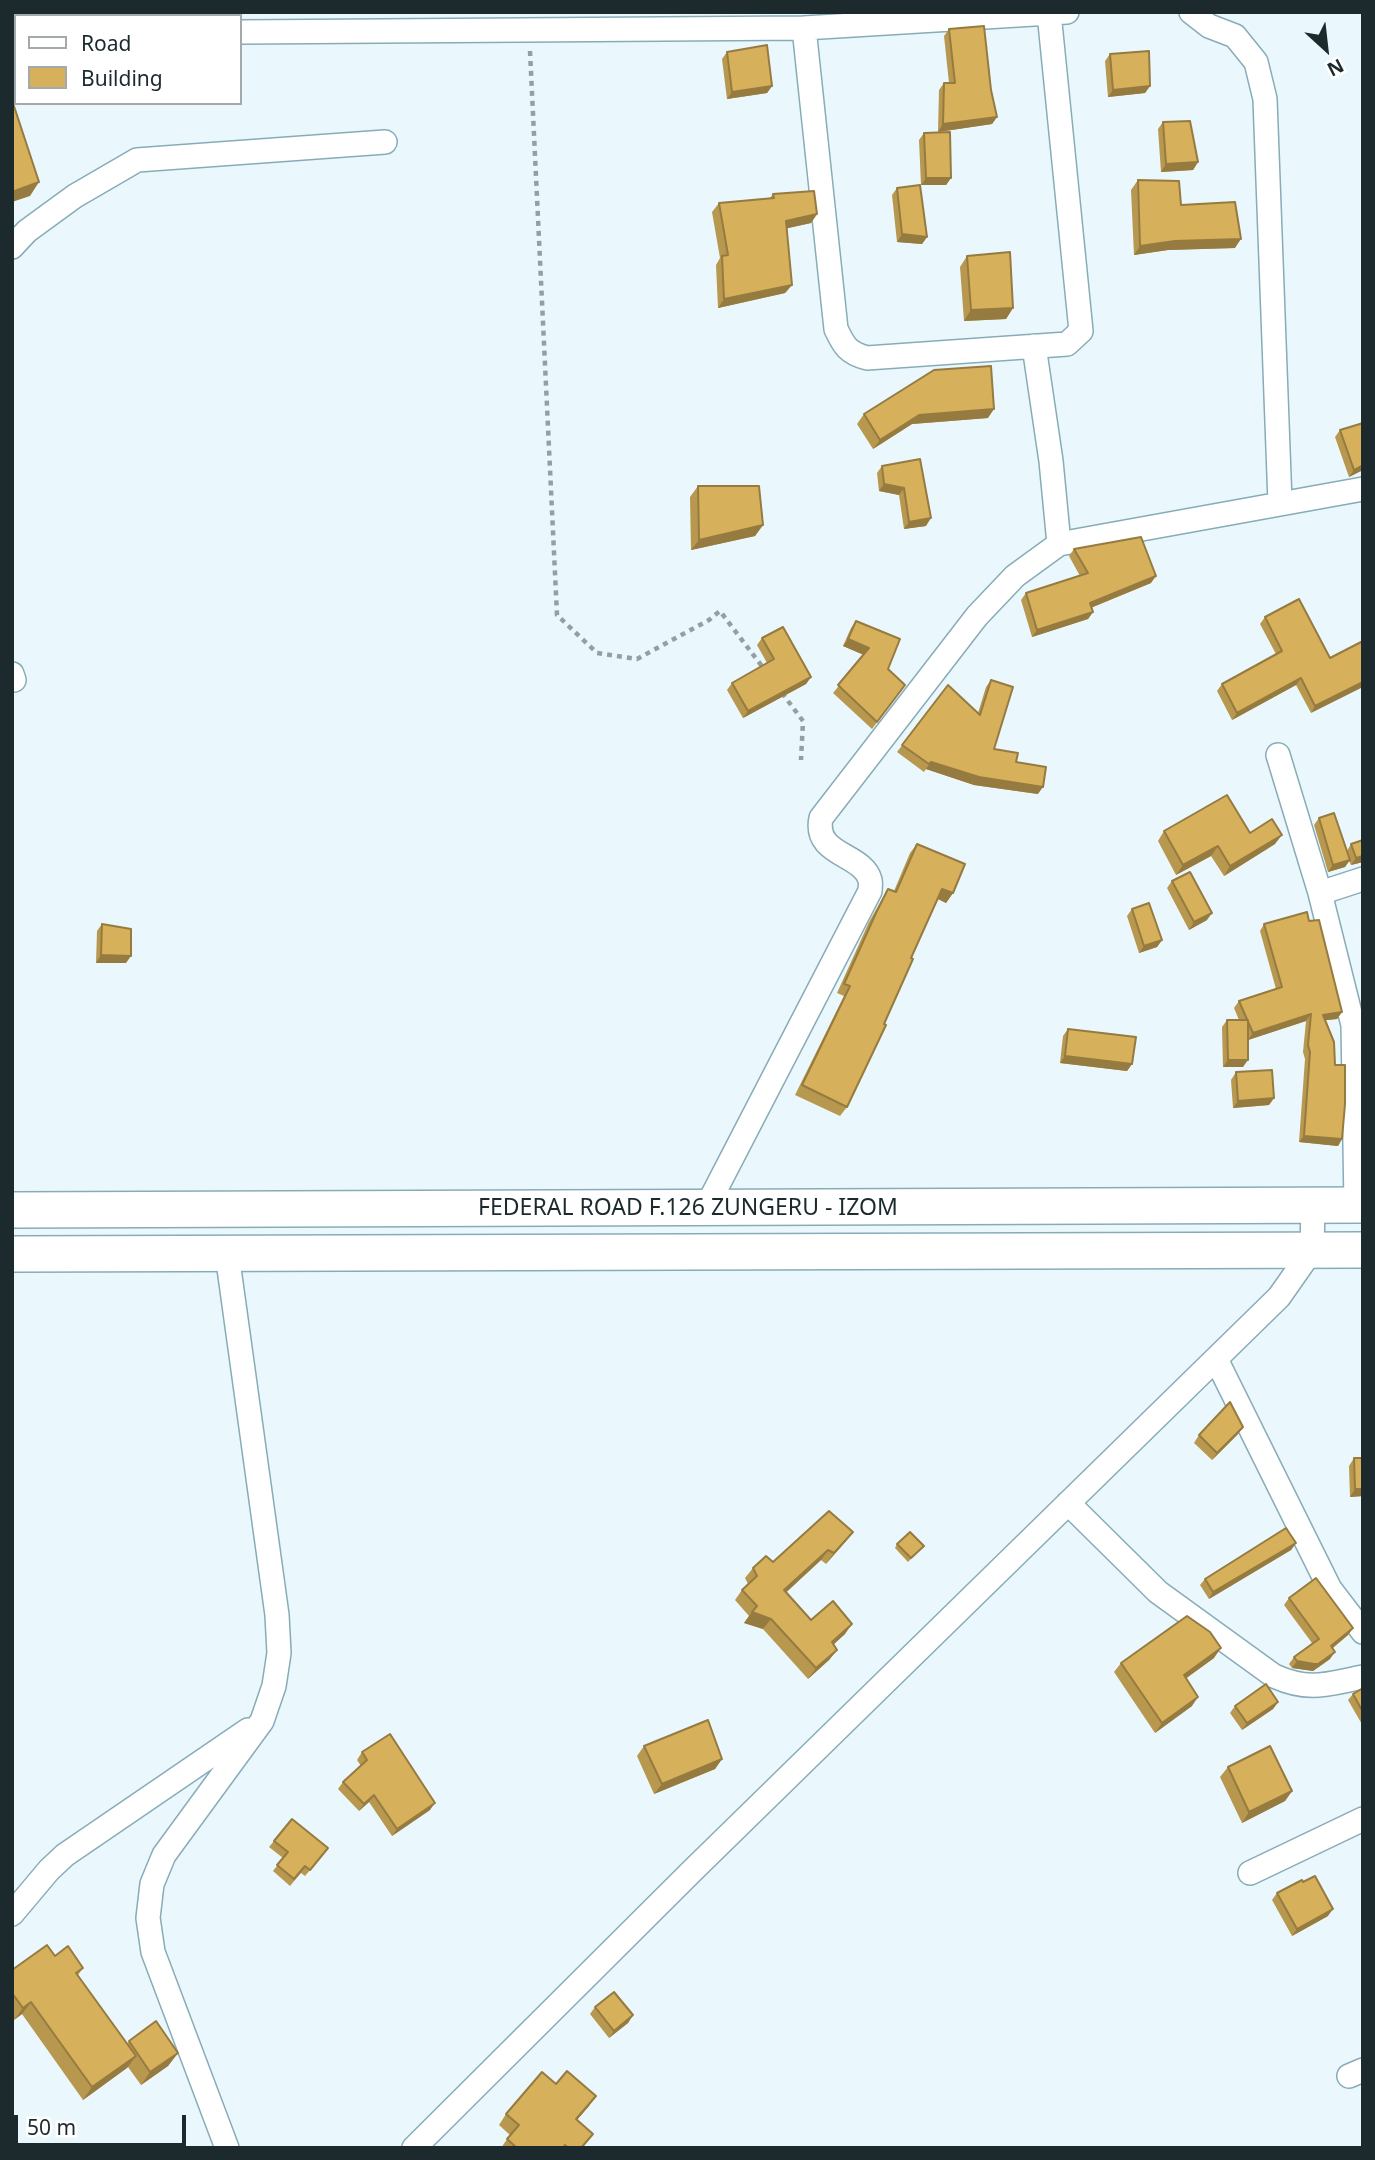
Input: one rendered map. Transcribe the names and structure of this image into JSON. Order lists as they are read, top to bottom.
{
  "streets": {
    "main road": ["FEDERAL ROAD F.126 ZUNGERU - IZOM"]
  },
  "legend": ["Road", "Building"],
  "scale_bar": "50 m",
  "north": "bottom right"
}
